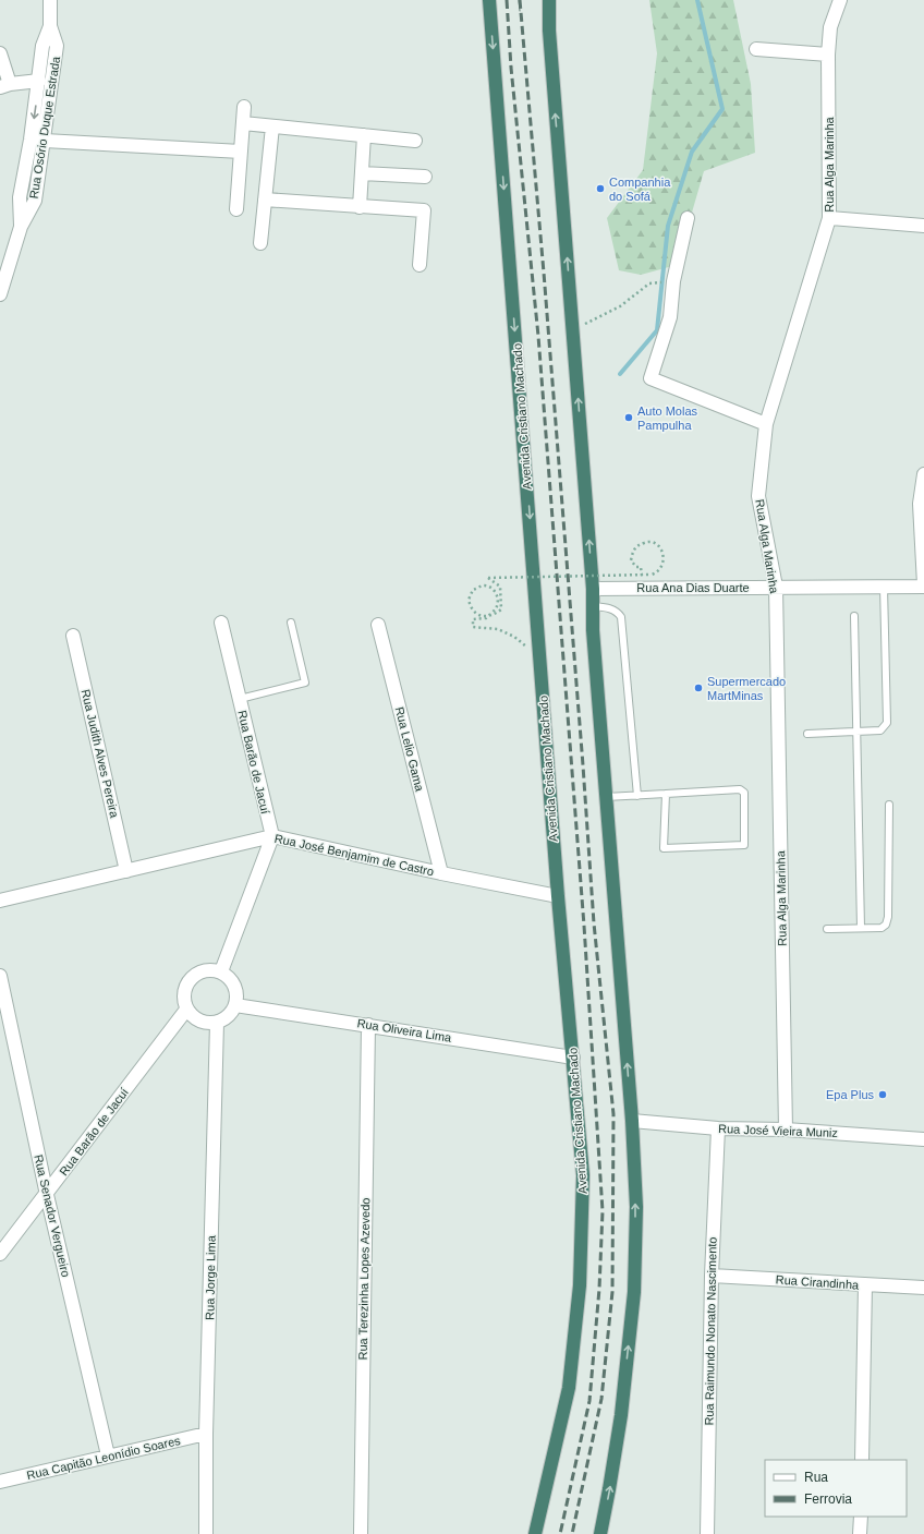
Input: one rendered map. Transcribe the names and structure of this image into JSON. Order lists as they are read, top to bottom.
{
  "streets": {
    "highway": ["Avenida Cristiano Machado"],
    "street": [
      "Rua Osório Duque Estrada",
      "Rua Alga Marinha",
      "Rua Ana Dias Duarte",
      "Rua Lelio Gama",
      "Rua Judith Alves Pereira",
      "Rua Barão de Jacuí",
      "Rua José Benjamim de Castro",
      "Rua Oliveira Lima",
      "Rua José Vieira Muniz",
      "Rua Senador Vergueiro",
      "Rua Jorge Lima",
      "Rua Terezinha Lopes Azevedo",
      "Rua Cirandinha",
      "Rua Raimundo Nonato Nascimento",
      "Rua Capitão Leonídio Soares"
    ]
  },
  "crossings": [
    ["Rua Alga Marinha", "Rua Ana Dias Duarte"],
    ["Rua Alga Marinha", "Rua José Vieira Muniz"],
    ["Avenida Cristiano Machado", "Rua José Benjamim de Castro"],
    ["Avenida Cristiano Machado", "Rua Oliveira Lima"],
    ["Rua Lelio Gama", "Rua José Benjamim de Castro"],
    ["Rua Judith Alves Pereira", "Rua José Benjamim de Castro"],
    ["Rua Barão de Jacuí", "Rua José Benjamim de Castro"],
    ["Rua Barão de Jacuí", "Rua Oliveira Lima"],
    ["Rua Barão de Jacuí", "Rua Senador Vergueiro"],
    ["Rua Barão de Jacuí", "Rua Jorge Lima"],
    ["Rua Oliveira Lima", "Rua Jorge Lima"],
    ["Rua Oliveira Lima", "Rua Terezinha Lopes Azevedo"],
    ["Rua José Vieira Muniz", "Rua Raimundo Nonato Nascimento"],
    ["Rua Senador Vergueiro", "Rua Capitão Leonídio Soares"],
    ["Rua Jorge Lima", "Rua Capitão Leonídio Soares"],
    ["Rua Cirandinha", "Rua Raimundo Nonato Nascimento"]
  ],
  "places": [
    "Companhia do Sofá",
    "Auto Molas Pampulha",
    "Supermercado MartMinas",
    "Epa Plus"
  ],
  "legend": ["Rua", "Ferrovia"]
}
